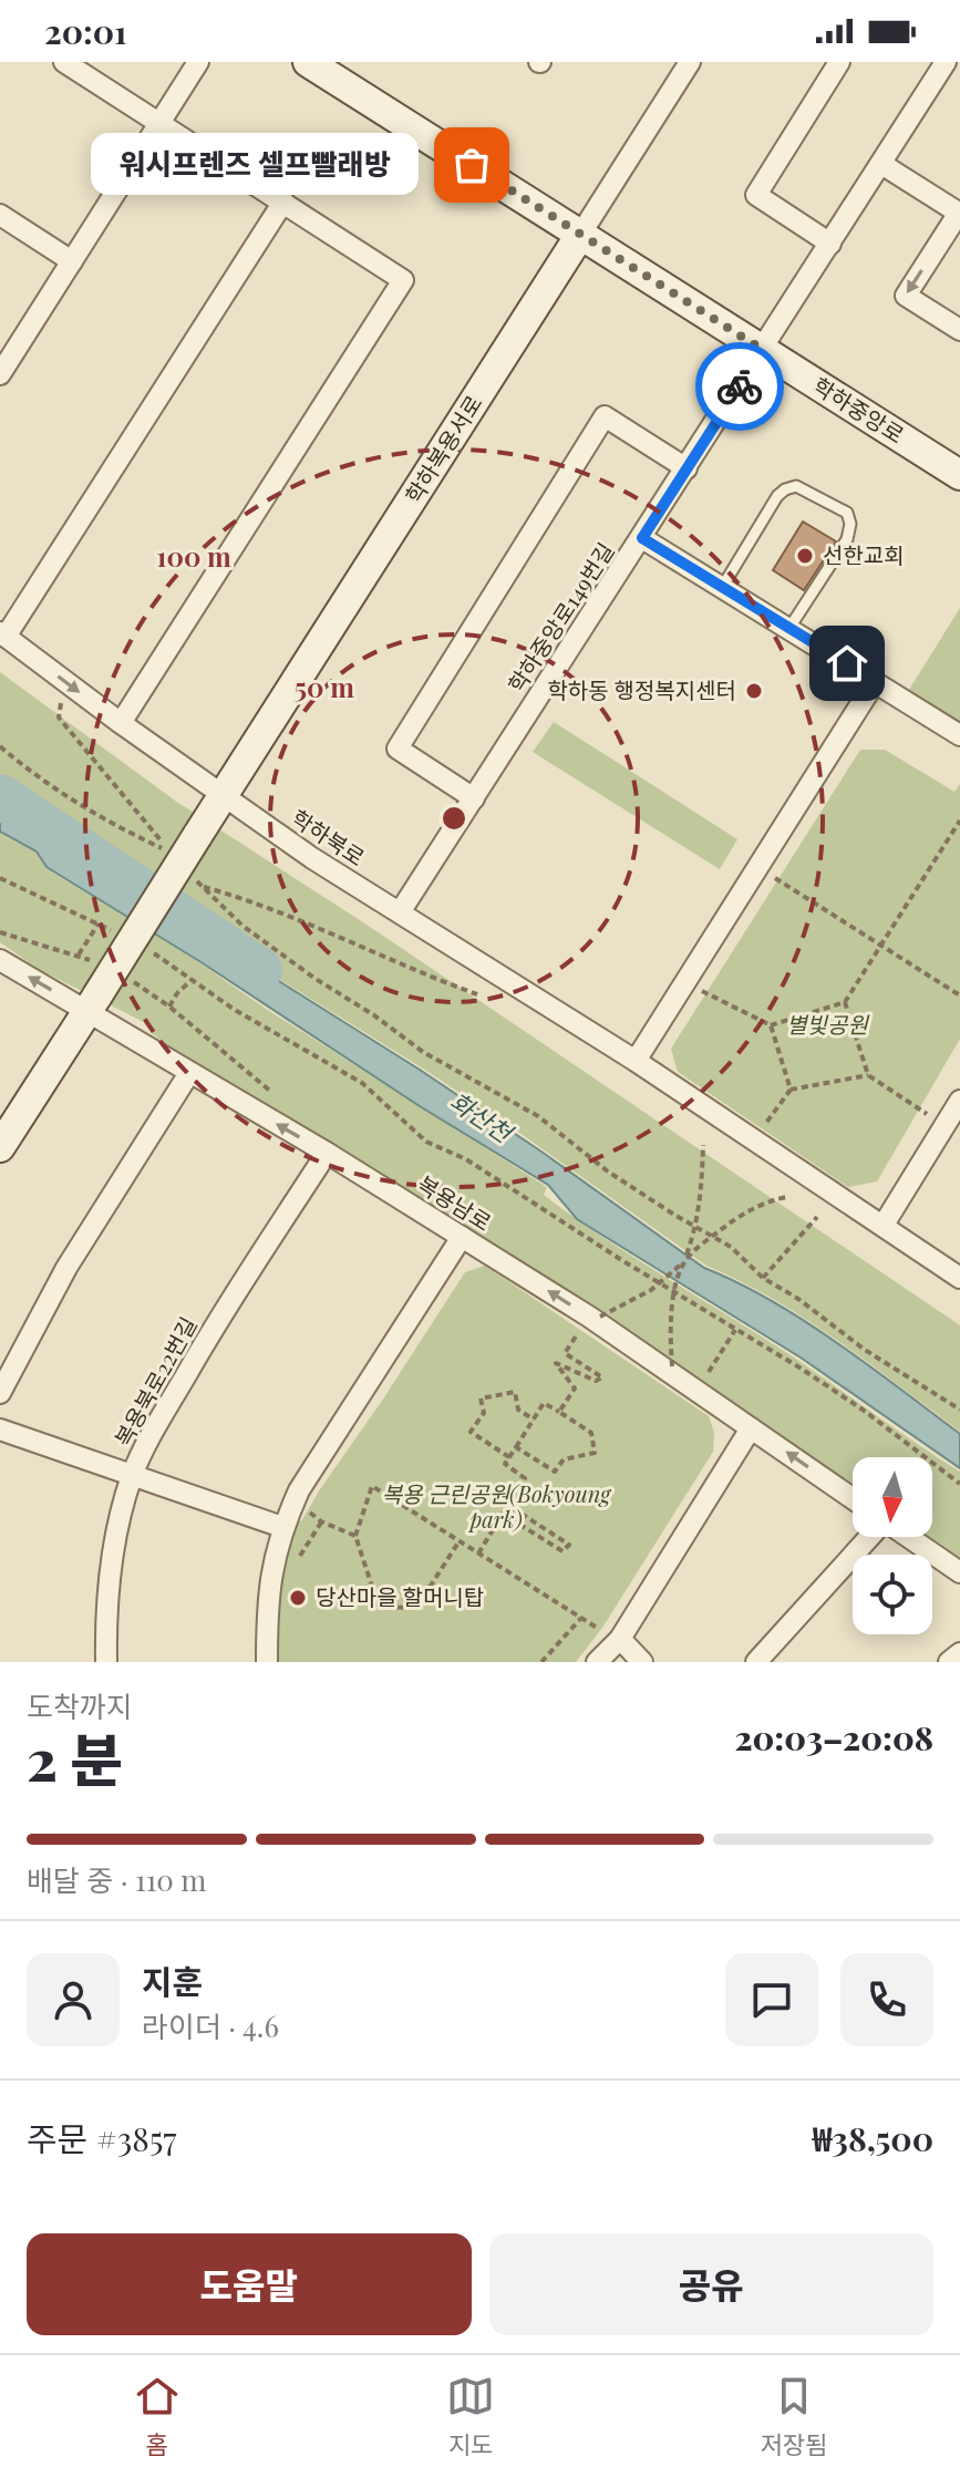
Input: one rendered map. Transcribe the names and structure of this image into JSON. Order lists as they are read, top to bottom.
{
  "streets": {
    "street": [
      "학하중앙로",
      "학하복용서로",
      "학하중앙로149번길",
      "학하북로",
      "복용남로",
      "복용북로22번길"
    ]
  },
  "crossings": [
    ["학하중앙로", "학하복용서로"],
    ["학하중앙로", "학하중앙로149번길"],
    ["학하복용서로", "학하북로"],
    ["학하복용서로", "복용남로"],
    ["학하중앙로149번길", "학하북로"],
    ["복용남로", "복용북로22번길"]
  ],
  "one_way": ["복용남로"],
  "water": ["화산천"],
  "parks": ["별빛공원", "복용 근린공원(Bokyoung park)"],
  "places": [
    "워시프렌즈 셀프빨래방",
    "선한교회",
    "학하동 행정복지센터",
    "당산마을 할머니탑"
  ],
  "north": "bottom",
  "page": {
    "status": "20:01",
    "bubble": "워시프렌즈 셀프빨래방",
    "heading": ["2 분", "도착까지", "20:03–20:08"],
    "panel": [
      "지훈",
      "라이더 · 4.6",
      "주문 #3857",
      "₩38,500"
    ],
    "bar": "배달 중 · 110 m",
    "buttons": ["도움말", "공유"],
    "tabs": ["홈", "지도", "저장됨"]
  },
  "rings": ["100 m", "50 m"]
}
